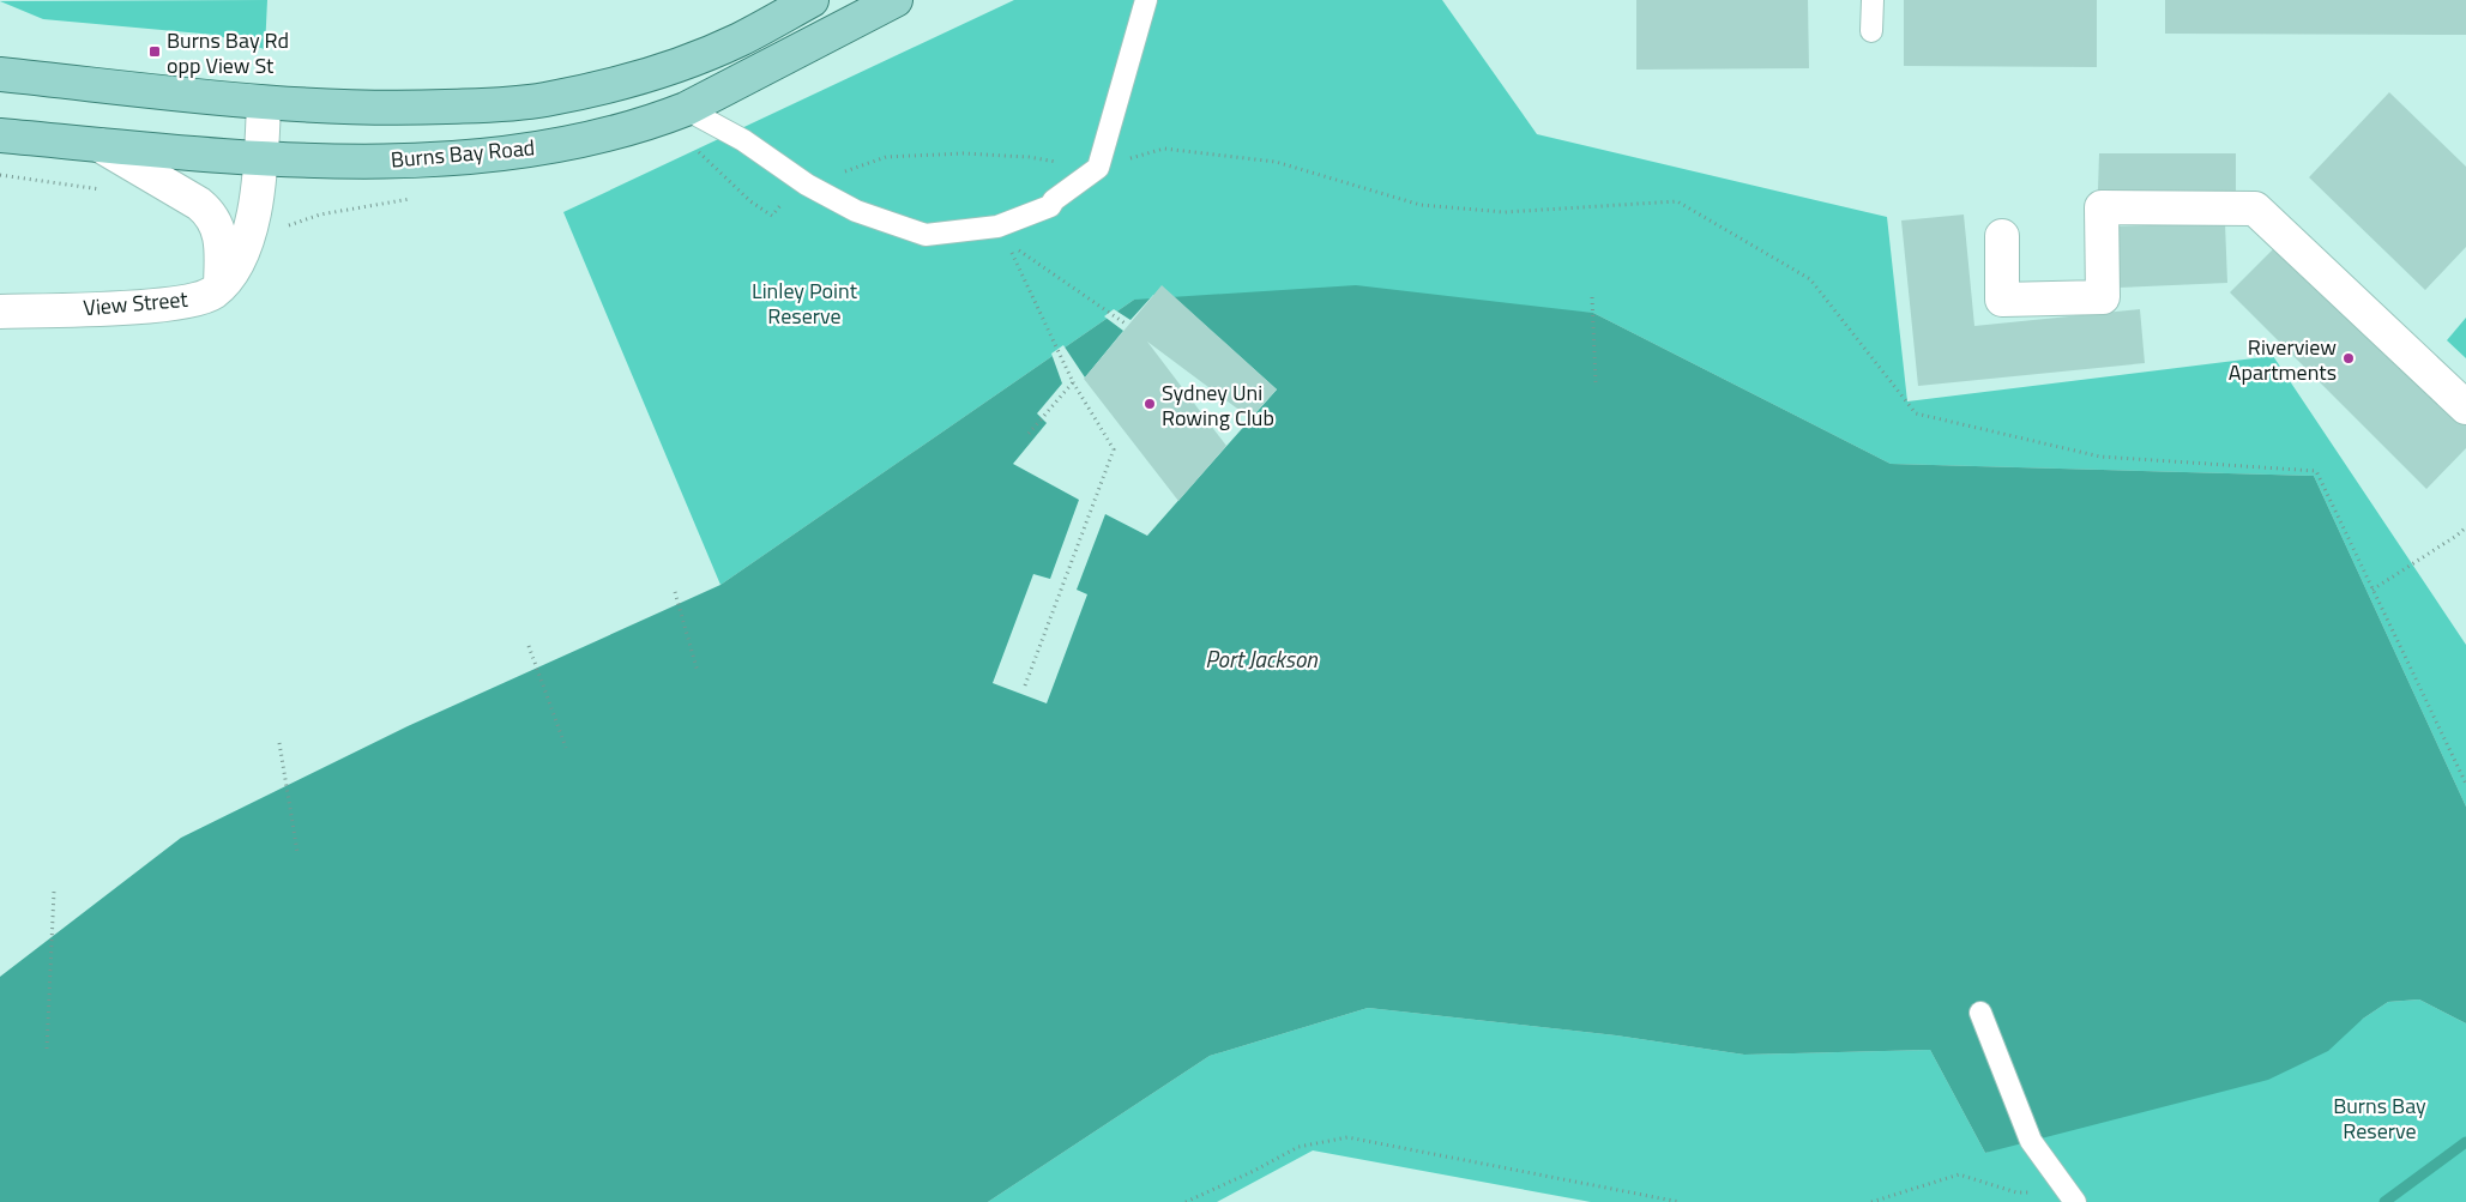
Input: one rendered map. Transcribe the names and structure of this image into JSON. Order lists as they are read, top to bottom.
{
  "streets": {
    "main road": ["Burns Bay Road"],
    "street": ["View Street"]
  },
  "water": ["Port Jackson"],
  "parks": ["Linley Point Reserve", "Burns Bay Reserve"],
  "places": {
    "transit": ["Burns Bay Rd opp View St"],
    "other": ["Riverview Apartments", "Sydney Uni Rowing Club"]
  }
}
